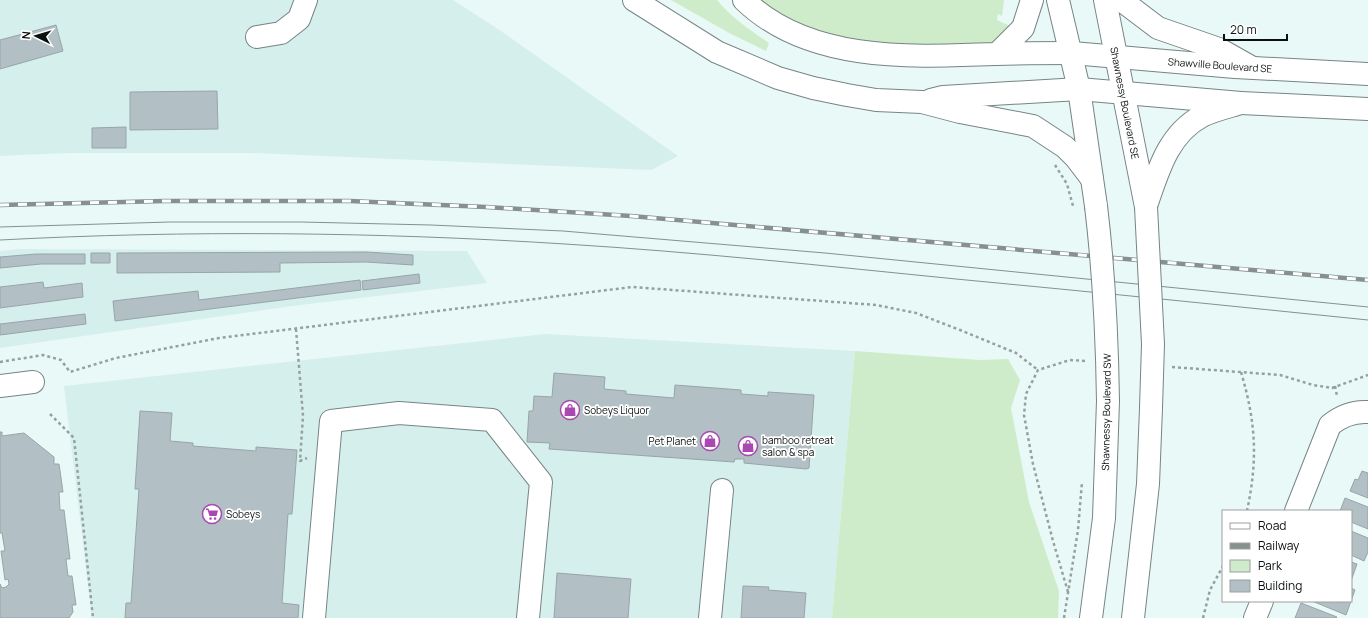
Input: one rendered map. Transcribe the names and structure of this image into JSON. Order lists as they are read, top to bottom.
{
  "streets": {
    "main road": ["Shawville Boulevard SE", "Shawnessy Boulevard SE", "Shawnessy Boulevard SW"]
  },
  "crossings": [
    ["Shawville Boulevard SE", "Shawnessy Boulevard SE"]
  ],
  "places": {
    "shop": ["Sobeys Liquor", "Pet Planet", "bamboo retreat salon & spa"],
    "supermarket": ["Sobeys"]
  },
  "legend": [
    "Road",
    "Railway",
    "Park",
    "Building"
  ],
  "scale_bar": "20 m",
  "north": "left"
}
